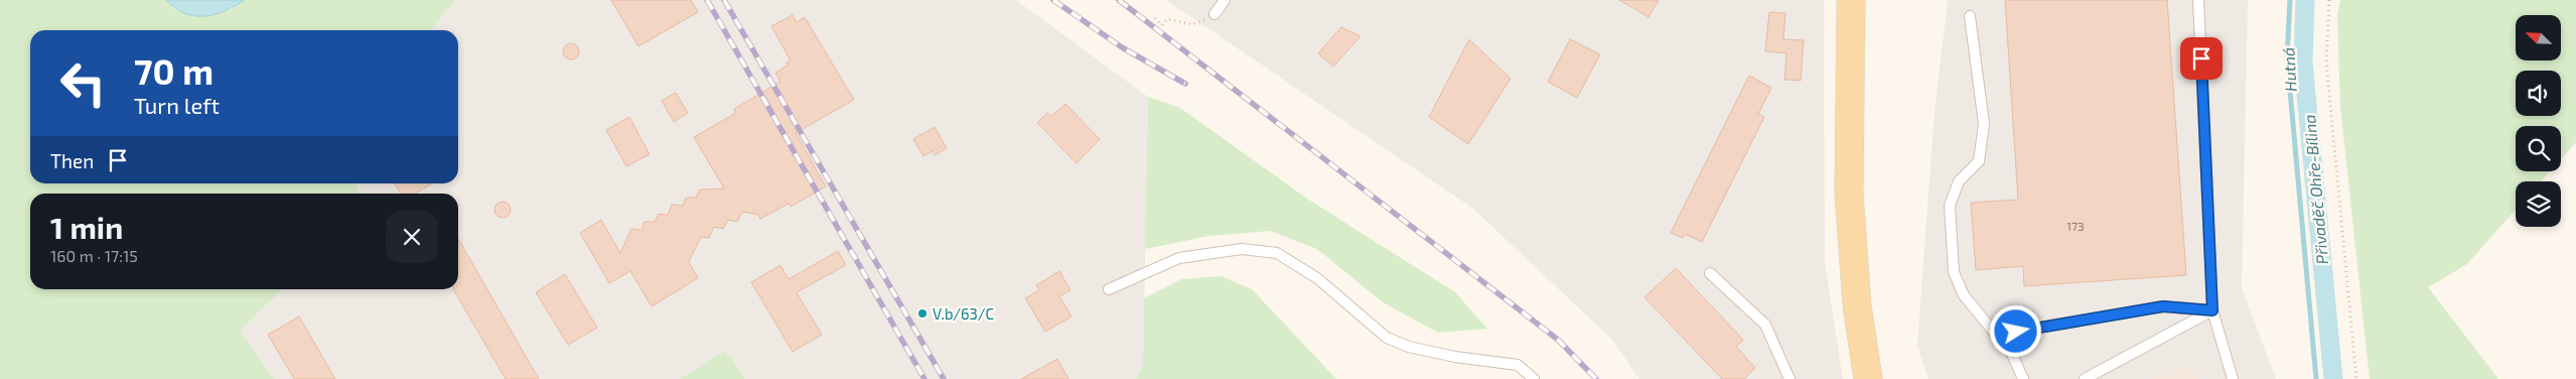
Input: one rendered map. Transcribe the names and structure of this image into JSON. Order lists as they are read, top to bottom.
{
  "water": ["Hutná", "Přivaděč Ohře-Bílina"],
  "places": ["V.b/63/C"],
  "house_numbers": ["173"],
  "north": "top left",
  "page": {
    "turn": ["70 m", "Turn left"],
    "then": "Then",
    "heading": ["1 min", "160 m · 17:15"]
  }
}
